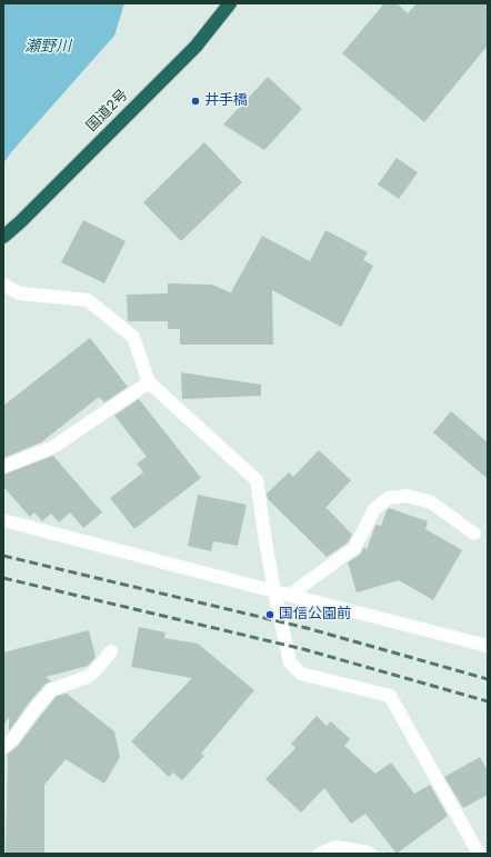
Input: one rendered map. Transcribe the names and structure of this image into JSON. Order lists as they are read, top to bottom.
{
  "streets": {
    "highway": ["国道2号"]
  },
  "water": ["瀬野川"],
  "places": ["井手橋", "国信公園前"]
}
